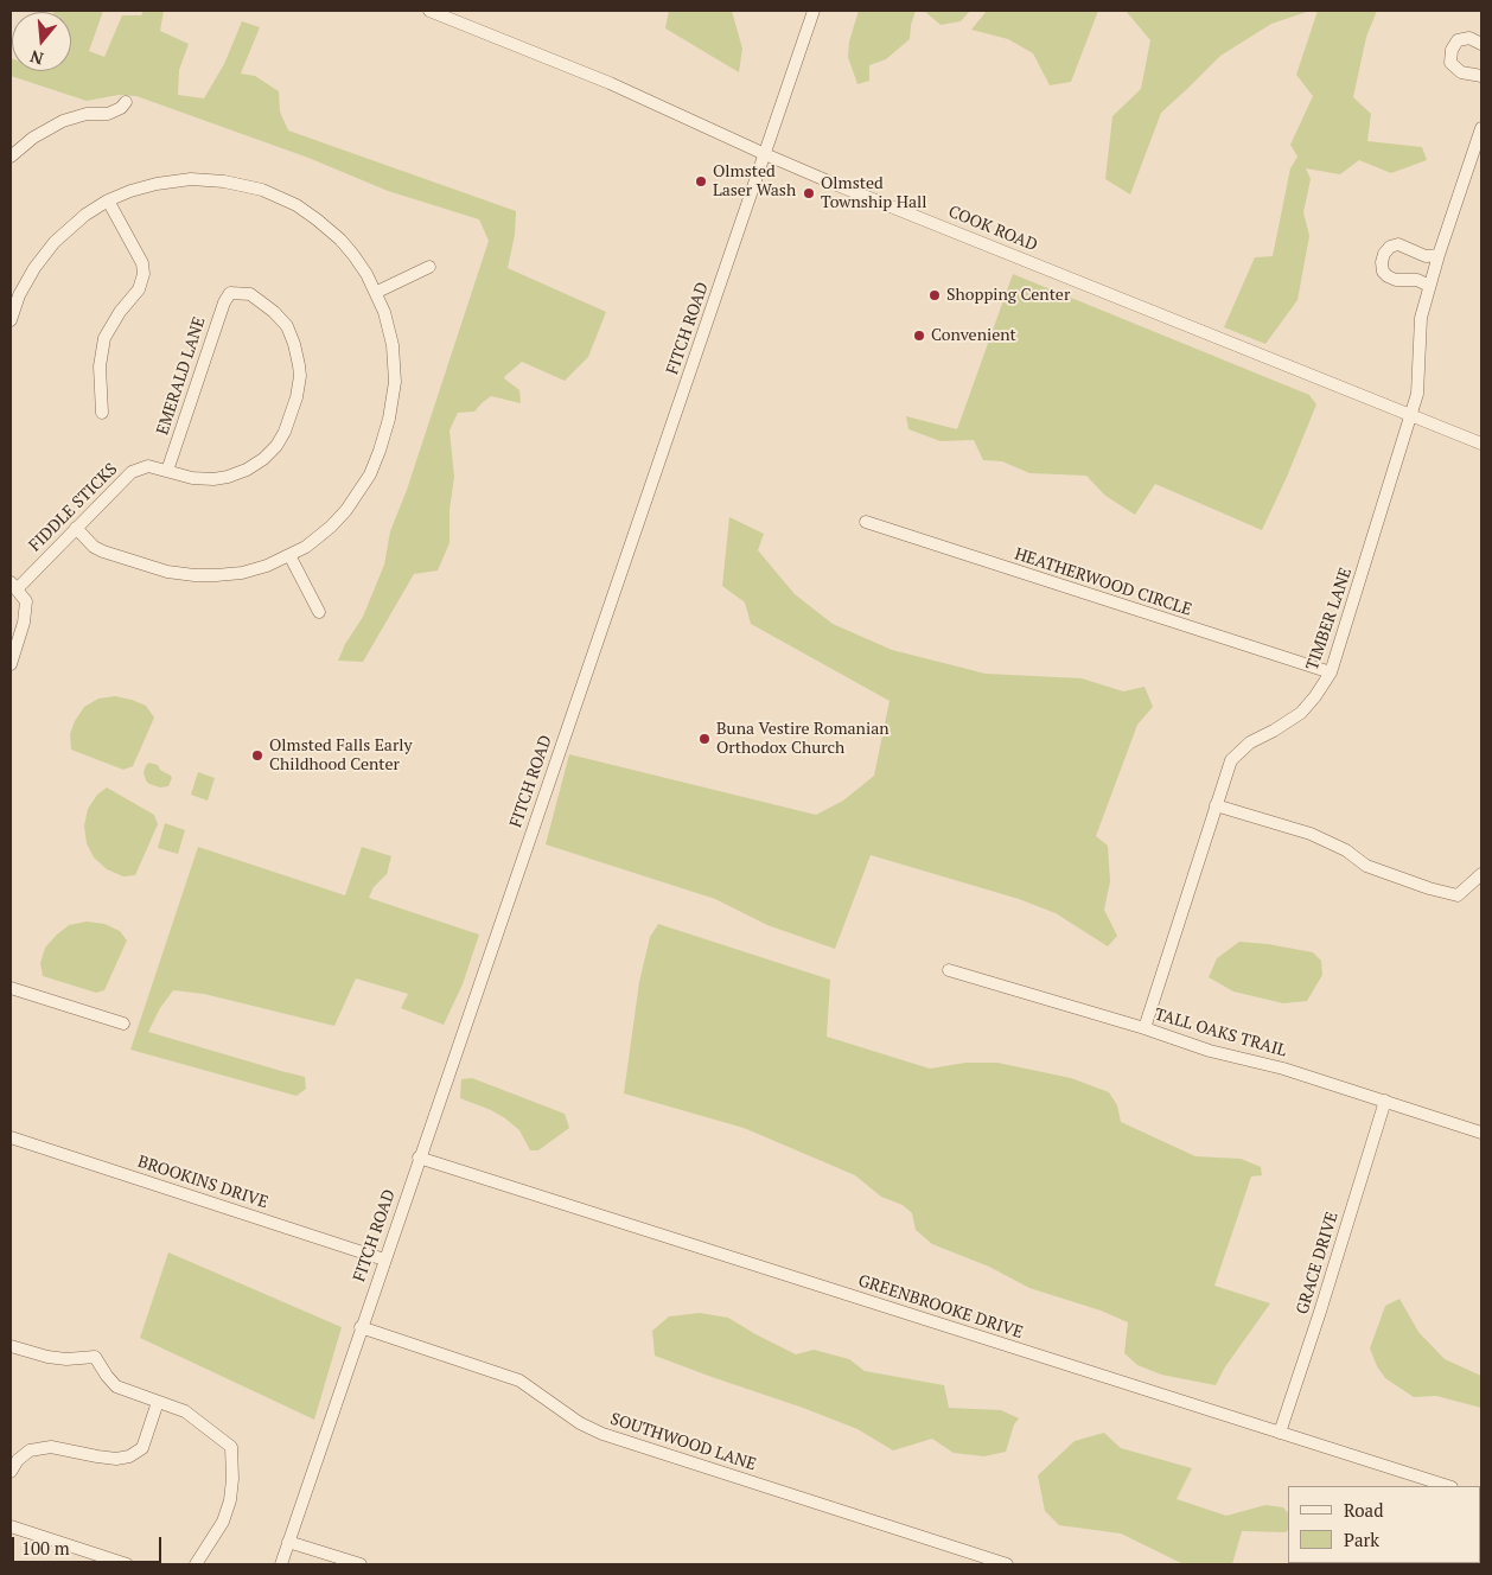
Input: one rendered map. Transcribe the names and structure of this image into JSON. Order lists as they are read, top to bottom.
{
  "streets": {
    "street": [
      "COOK ROAD",
      "FITCH ROAD",
      "EMERALD LANE",
      "FIDDLE STICKS",
      "HEATHERWOOD CIRCLE",
      "TIMBER LANE",
      "TALL OAKS TRAIL",
      "BROOKINS DRIVE",
      "GRACE DRIVE",
      "GREENBROOKE DRIVE",
      "SOUTHWOOD LANE"
    ]
  },
  "crossings": [
    ["COOK ROAD", "FITCH ROAD"],
    ["COOK ROAD", "TIMBER LANE"],
    ["FITCH ROAD", "BROOKINS DRIVE"],
    ["FITCH ROAD", "GREENBROOKE DRIVE"],
    ["FITCH ROAD", "SOUTHWOOD LANE"],
    ["EMERALD LANE", "FIDDLE STICKS"],
    ["HEATHERWOOD CIRCLE", "TIMBER LANE"],
    ["TIMBER LANE", "TALL OAKS TRAIL"],
    ["TALL OAKS TRAIL", "GRACE DRIVE"],
    ["GRACE DRIVE", "GREENBROOKE DRIVE"]
  ],
  "places": [
    "Olmsted Laser Wash",
    "Olmsted Township Hall",
    "Shopping Center",
    "Convenient",
    "Buna Vestire Romanian Orthodox Church",
    "Olmsted Falls Early Childhood Center"
  ],
  "legend": ["Road", "Park"],
  "scale_bar": "100 m",
  "north": "bottom"
}
